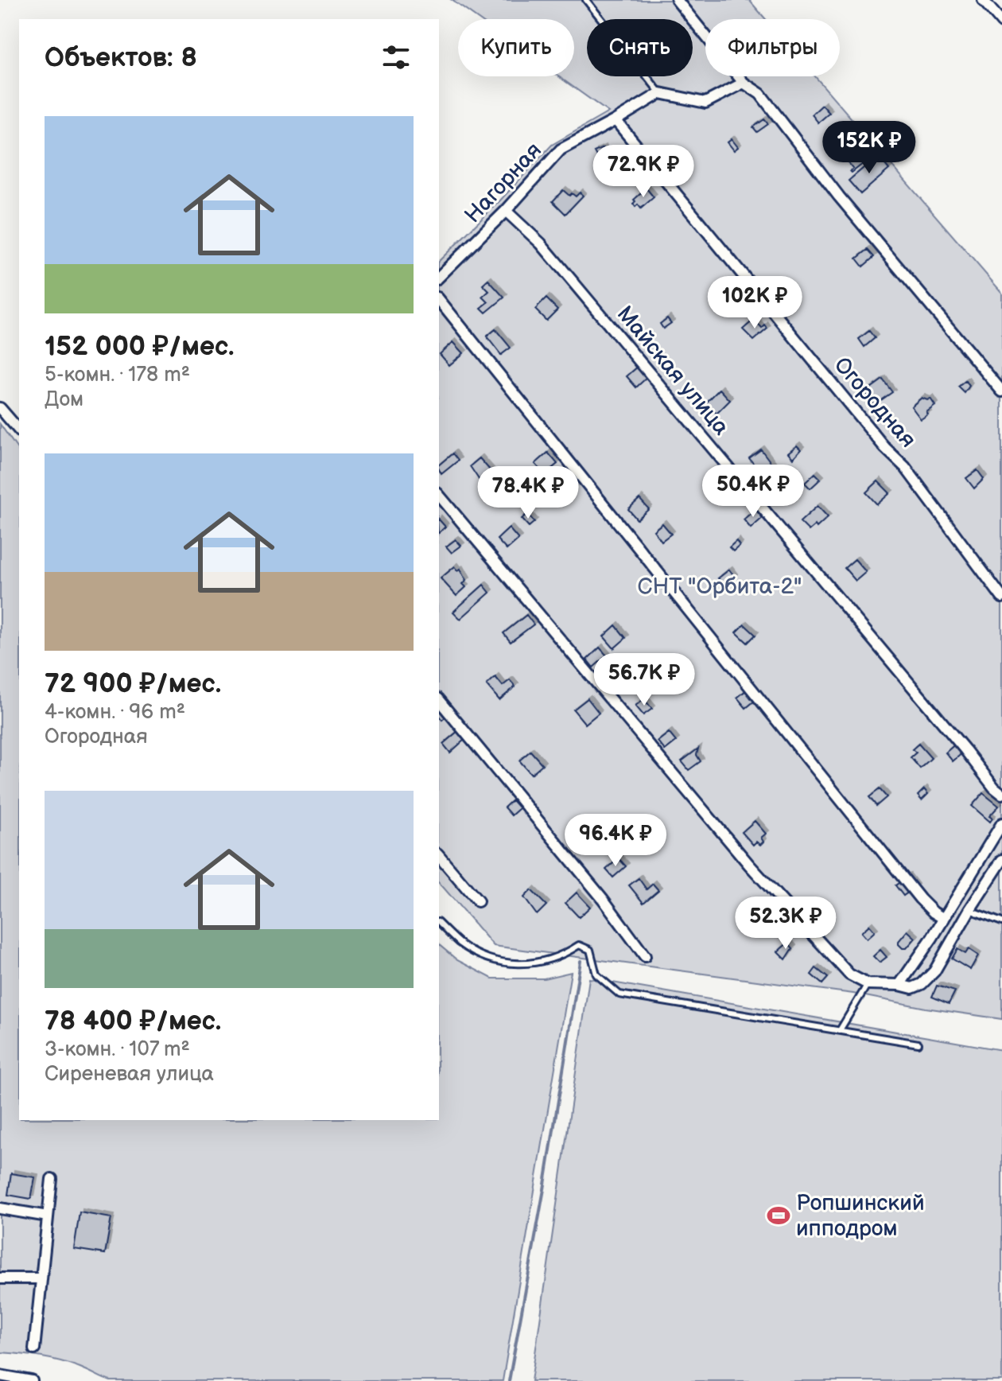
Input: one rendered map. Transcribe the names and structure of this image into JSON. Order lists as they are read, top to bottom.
{
  "streets": {
    "street": ["Нагорная", "Майская улица", "Огородная"]
  },
  "crossings": [
    ["Нагорная", "Майская улица"],
    ["Нагорная", "Огородная"]
  ],
  "parks": ["СНТ \"Орбита-2\""],
  "places": {
    "sports": ["Ропшинский ипподром"]
  },
  "page": {
    "chip": ["Купить", "Снять", "Фильтры"],
    "heading": "Объектов: 8",
    "list": [
      {
        "name": "152 000 ₽/мес.",
        "note": "5-комн. · 178 m² · Дом"
      },
      {
        "name": "72 900 ₽/мес.",
        "note": "4-комн. · 96 m² · Огородная"
      },
      {
        "name": "78 400 ₽/мес.",
        "note": "3-комн. · 107 m² · Сиреневая улица"
      }
    ],
    "price": [
      "152K ₽",
      "72.9K ₽",
      "102K ₽",
      "50.4K ₽",
      "78.4K ₽",
      "56.7K ₽",
      "96.4K ₽",
      "52.3K ₽"
    ]
  }
}
